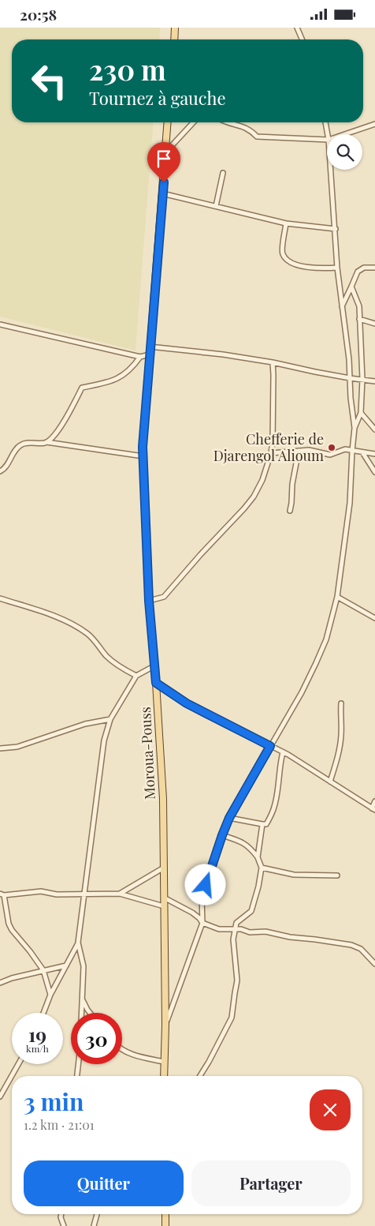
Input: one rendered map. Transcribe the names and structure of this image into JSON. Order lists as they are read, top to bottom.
{
  "streets": {
    "main road": ["Moroua-Pouss"]
  },
  "places": ["Chefferie de Djarengol Alioum"],
  "page": {
    "status": "20:58",
    "turn": ["230 m", "Tournez à gauche"],
    "speed": "19 km/h",
    "limit": "30",
    "heading": ["3 min", "1.2 km · 21:01"],
    "buttons": ["Quitter", "Partager"]
  }
}
